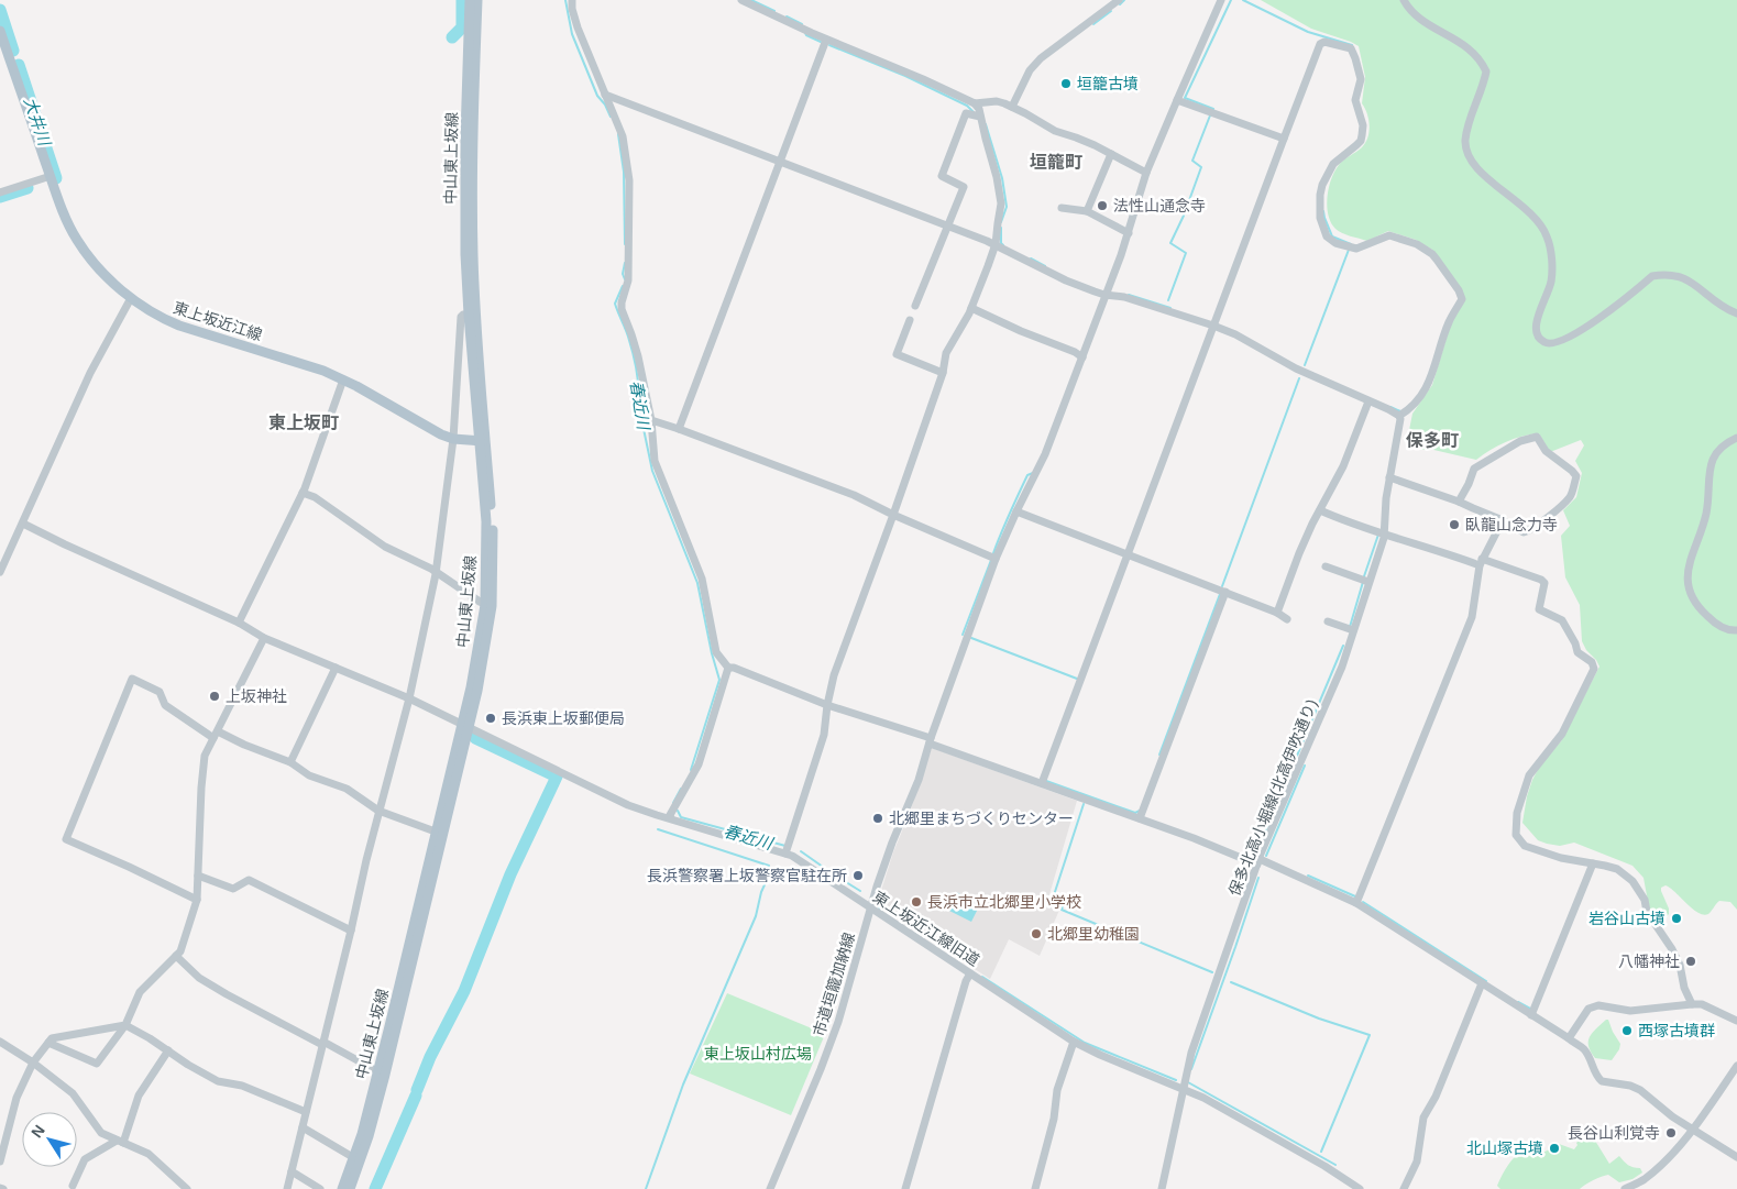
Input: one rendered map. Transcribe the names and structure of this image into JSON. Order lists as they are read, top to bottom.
{
  "streets": {
    "main road": ["中山東上坂線", "東上坂近江線"],
    "street": ["保多北高小堀線(北高伊吹通り)", "東上坂近江線旧道", "市道垣籠加納線"]
  },
  "crossings": [
    ["中山東上坂線", "東上坂近江線"],
    ["中山東上坂線", "東上坂近江線旧道"],
    ["保多北高小堀線(北高伊吹通り)", "東上坂近江線旧道"],
    ["東上坂近江線旧道", "市道垣籠加納線"]
  ],
  "districts": ["垣籠町", "東上坂町", "保多町"],
  "water": ["大井川", "春近川"],
  "parks": ["東上坂山村広場"],
  "places": [
    "垣籠古墳",
    "法性山通念寺",
    "臥龍山念力寺",
    "上坂神社",
    "長浜東上坂郵便局",
    "北郷里まちづくりセンター",
    "長浜警察署上坂警察官駐在所",
    "長浜市立北郷里小学校",
    "岩谷山古墳",
    "北郷里幼稚園",
    "八幡神社",
    "西塚古墳群",
    "長谷山利覚寺",
    "北山塚古墳"
  ],
  "north": "top left"
}
